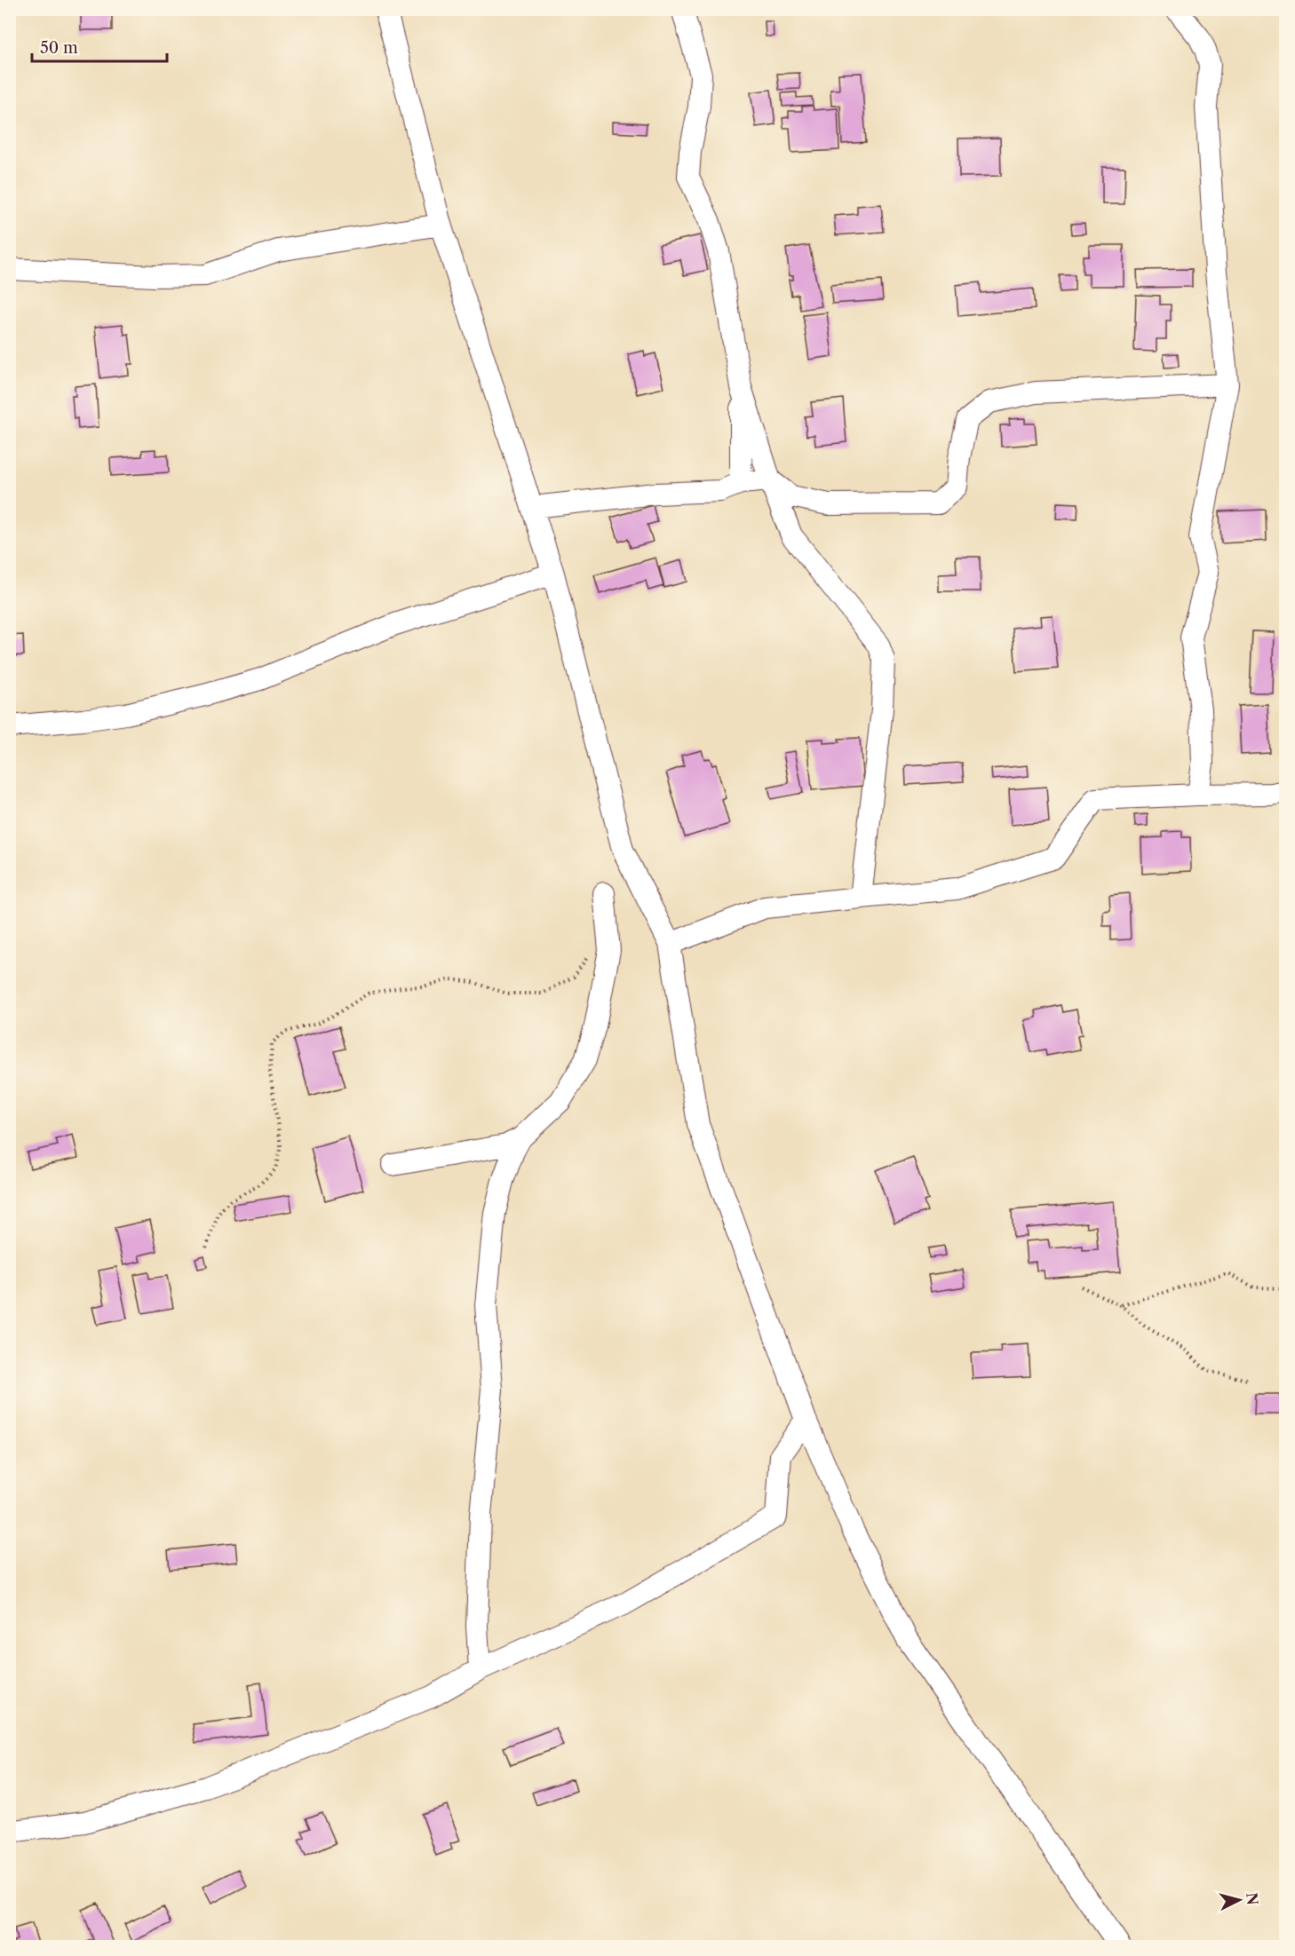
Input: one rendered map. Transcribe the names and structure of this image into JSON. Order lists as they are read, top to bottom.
{
  "scale_bar": "50 m",
  "north": "right"
}
